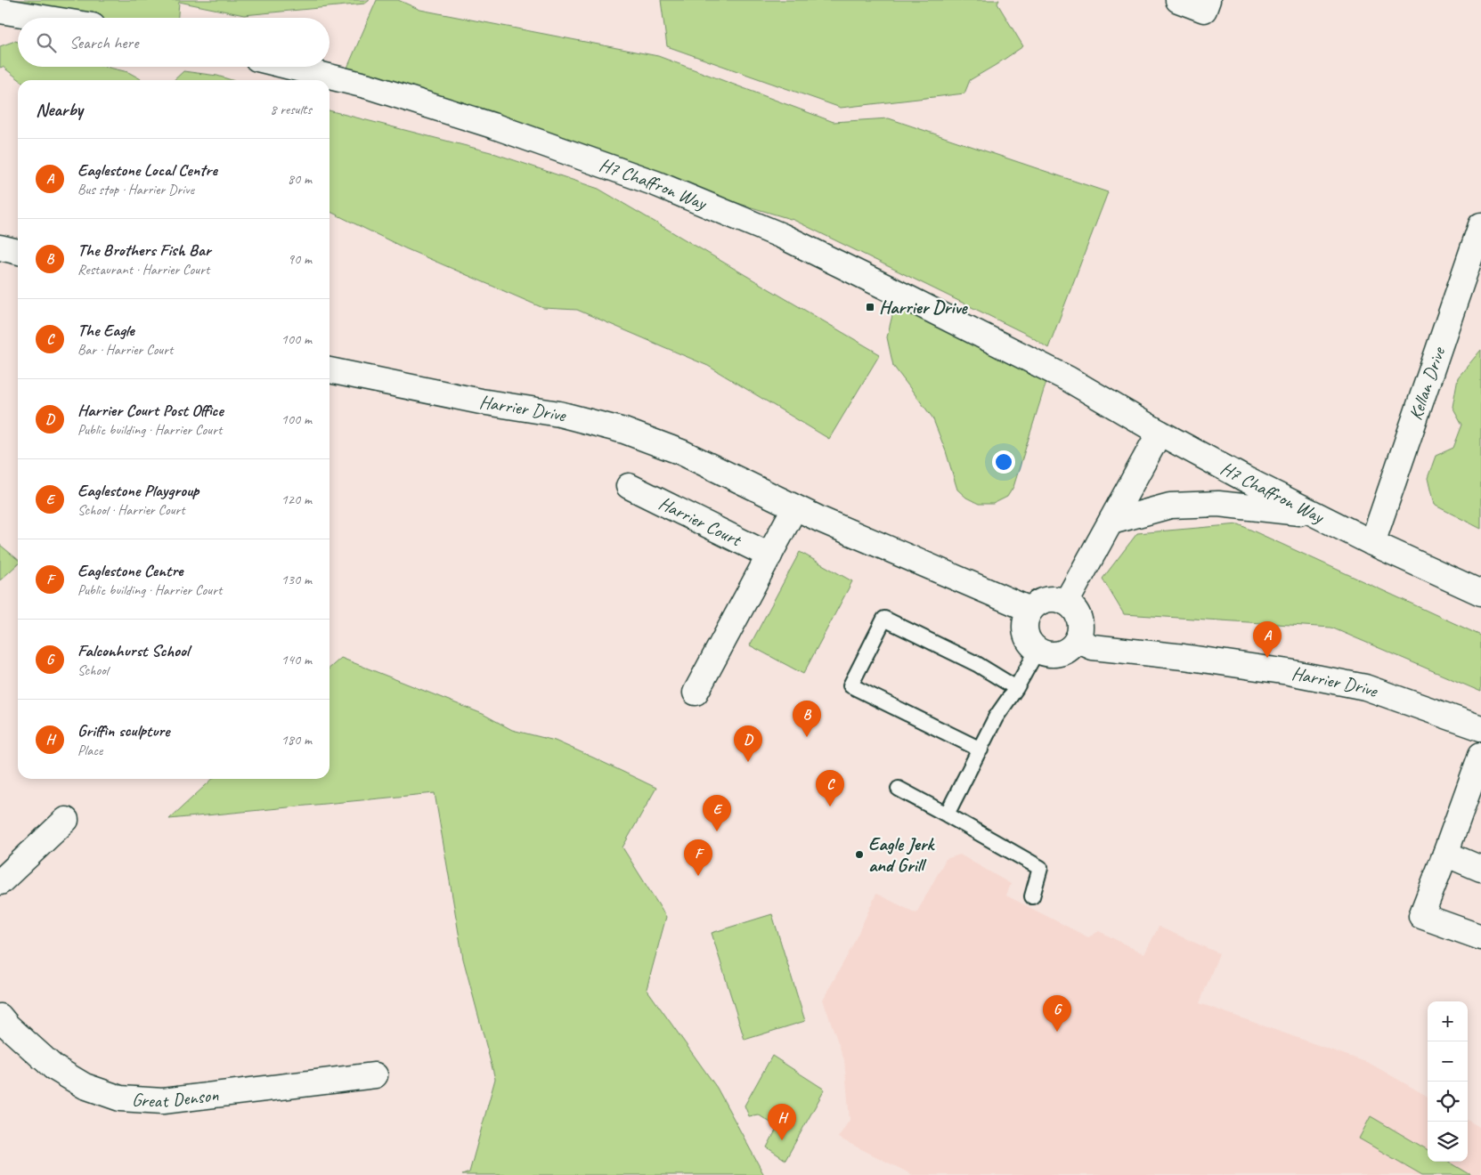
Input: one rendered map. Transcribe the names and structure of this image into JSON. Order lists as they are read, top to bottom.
{
  "streets": {
    "street": [
      "H7 Chaffron Way",
      "Kellan Drive",
      "Harrier Drive",
      "Harrier Court",
      "Great Denson"
    ]
  },
  "crossings": [
    ["H7 Chaffron Way", "Kellan Drive"]
  ],
  "places": {
    "transit": ["Harrier Drive"],
    "other": ["Eagle Jerk and Grill"]
  },
  "page": {
    "search": "Search here",
    "heading": ["Nearby", "8 results"],
    "list": [
      {
        "mark": "A",
        "name": "Eaglestone Local Centre",
        "note": "Bus stop · Harrier Drive",
        "value": "80 m"
      },
      {
        "mark": "B",
        "name": "The Brothers Fish Bar",
        "note": "Restaurant · Harrier Court",
        "value": "90 m"
      },
      {
        "mark": "C",
        "name": "The Eagle",
        "note": "Bar · Harrier Court",
        "value": "100 m"
      },
      {
        "mark": "D",
        "name": "Harrier Court Post Office",
        "note": "Public building · Harrier Court",
        "value": "100 m"
      },
      {
        "mark": "E",
        "name": "Eaglestone Playgroup",
        "note": "School · Harrier Court",
        "value": "120 m"
      },
      {
        "mark": "F",
        "name": "Eaglestone Centre",
        "note": "Public building · Harrier Court",
        "value": "130 m"
      },
      {
        "mark": "G",
        "name": "Falconhurst School",
        "note": "School",
        "value": "140 m"
      },
      {
        "mark": "H",
        "name": "Griffin sculpture",
        "note": "Place",
        "value": "180 m"
      }
    ],
    "pins": [
      "A",
      "B",
      "D",
      "C",
      "E",
      "F",
      "G",
      "H"
    ],
    "map_buttons": ["+", "−"]
  }
}
